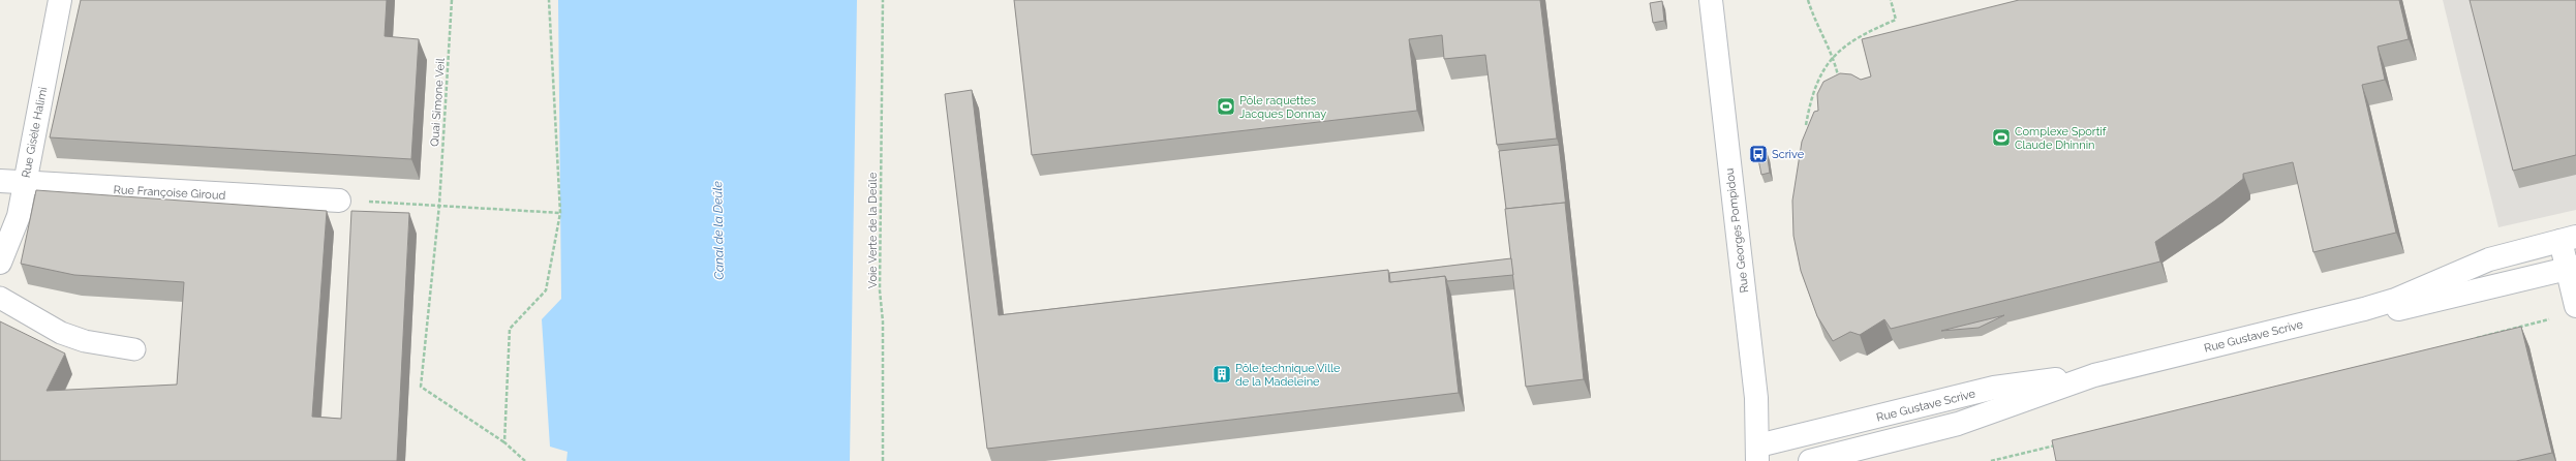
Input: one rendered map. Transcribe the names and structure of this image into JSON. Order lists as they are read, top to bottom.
{
  "streets": {
    "street": [
      "Rue Gisèle Halimi",
      "Rue Françoise Giroud",
      "Rue Georges Pompidou",
      "Rue Gustave Scrive"
    ],
    "path": ["Quai Simone Veil", "Voie Verte de la Deûle"]
  },
  "crossings": [
    ["Rue Gisèle Halimi", "Rue Françoise Giroud"],
    ["Rue Georges Pompidou", "Rue Gustave Scrive"]
  ],
  "water": ["Canal de la Deûle"],
  "places": {
    "sports": ["Pôle raquettes Jacques Donnay", "Complexe Sportif Claude Dhinnin"],
    "bus stop": ["Scrive"],
    "building": ["Pôle technique Ville de la Madeleine"]
  }
}
